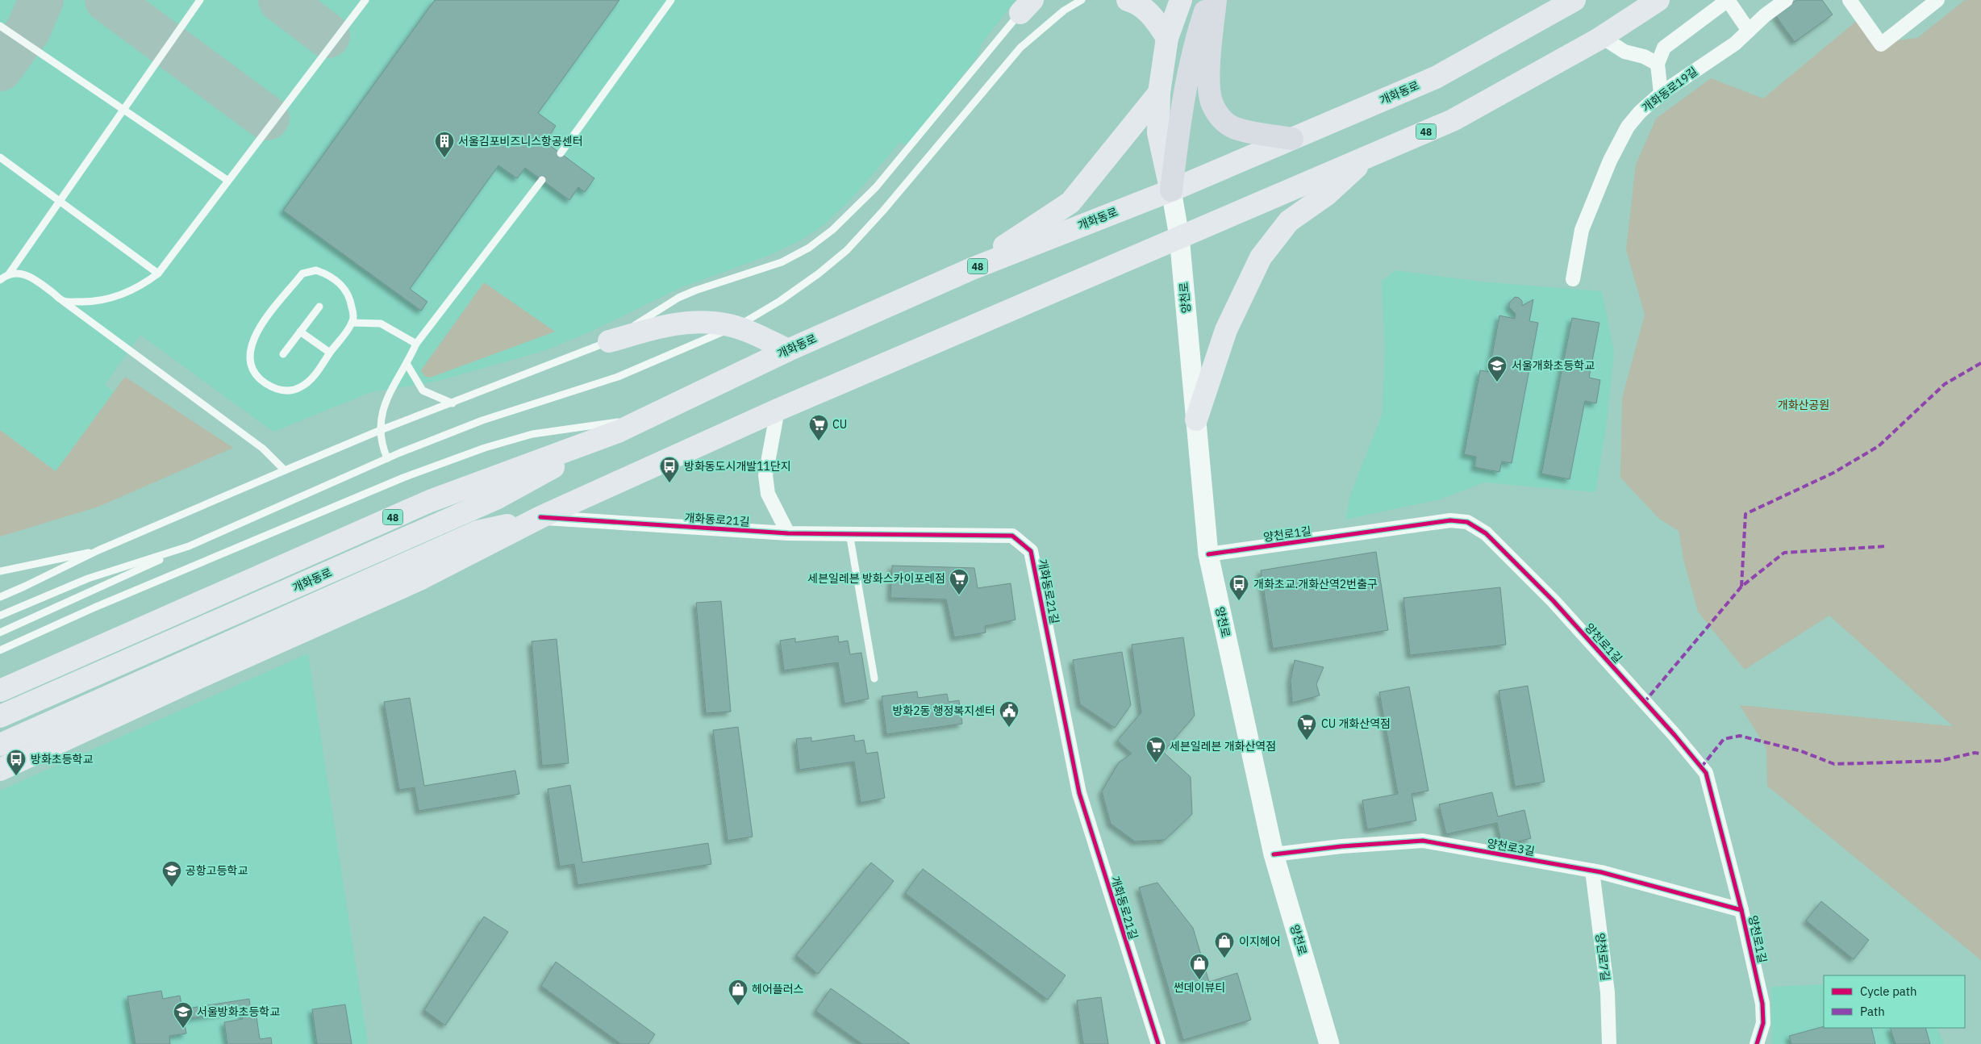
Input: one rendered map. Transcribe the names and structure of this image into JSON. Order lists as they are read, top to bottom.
{
  "streets": {
    "main road": ["개화동로", "48", "양천로"],
    "street": [
      "개화동로19길",
      "개화동로21길",
      "양천로1길",
      "양천로3길",
      "양천로7길"
    ]
  },
  "crossings": [
    ["개화동로", "양천로"],
    ["개화동로", "개화동로21길"],
    ["양천로", "양천로1길"],
    ["양천로", "양천로3길"],
    ["양천로1길", "양천로3길"],
    ["양천로3길", "양천로7길"]
  ],
  "parks": ["개화산공원"],
  "places": {
    "building": ["서울김포비즈니스항공센터"],
    "school or university": ["서울개화초등학교", "공항고등학교", "서울방화초등학교"],
    "supermarket": [
      "CU",
      "세븐일레븐 방화스카이포레점",
      "CU 개화산역점",
      "세븐일레븐 개화산역점"
    ],
    "bus stop": ["방화동도시개발11단지", "개화초교.개화산역2번출구", "방화초등학교"],
    "public building": ["방화2동 행정복지센터"],
    "shop": ["이지헤어", "썬데이뷰티", "헤어플러스"]
  },
  "legend": ["Cycle path", "Path"]
}
